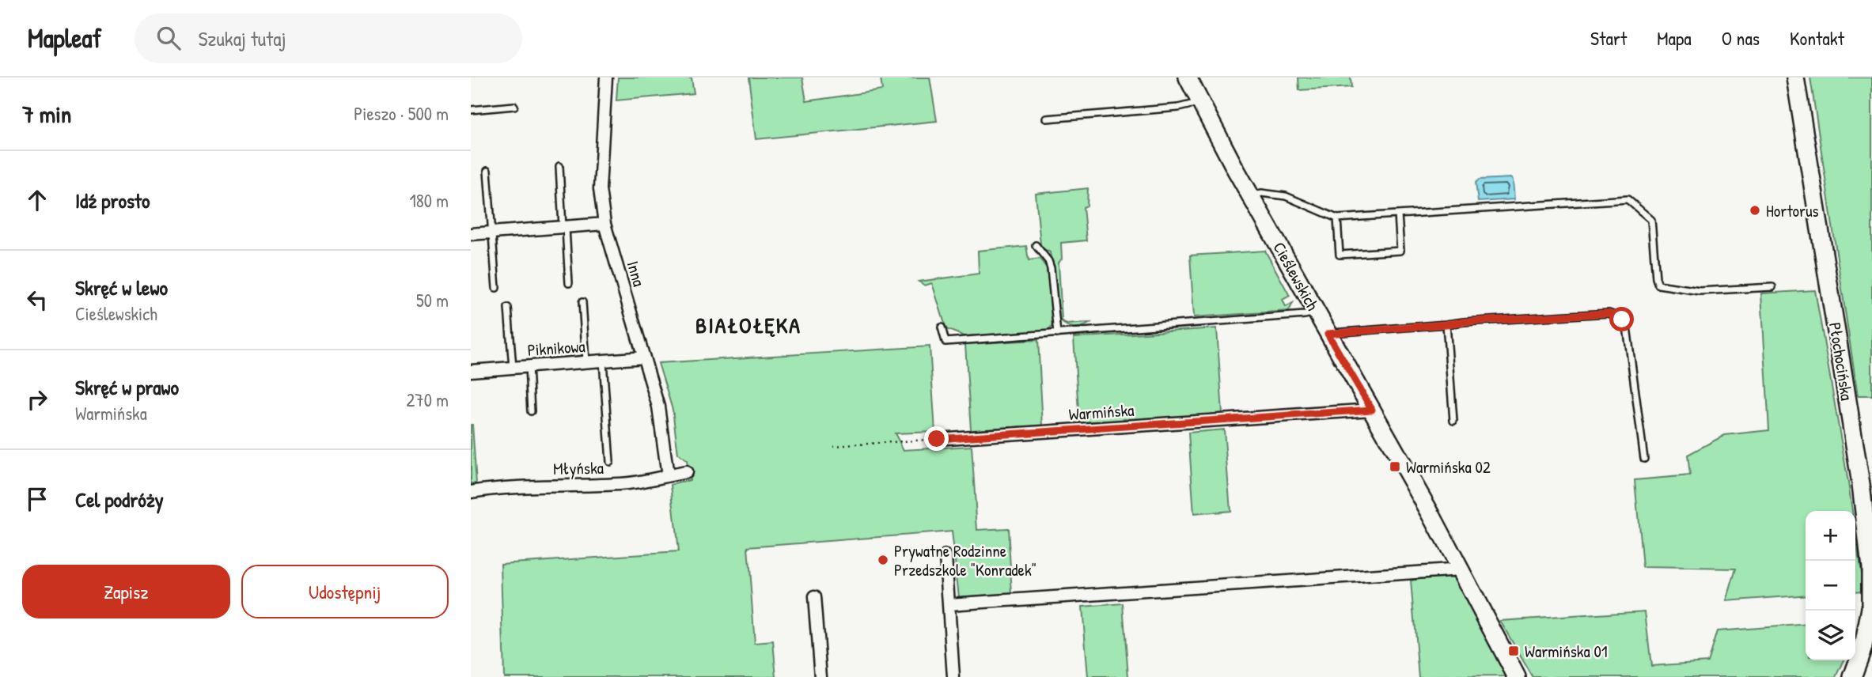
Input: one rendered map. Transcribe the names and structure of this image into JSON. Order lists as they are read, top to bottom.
{
  "streets": {
    "street": [
      "Inna",
      "Cieślewskich",
      "Piknikowa",
      "Płochocińska",
      "Warmińska",
      "Młyńska"
    ]
  },
  "crossings": [
    ["Inna", "Piknikowa"],
    ["Inna", "Młyńska"],
    ["Cieślewskich", "Warmińska"]
  ],
  "districts": ["BIAŁOŁĘKA"],
  "places": {
    "other": ["Hortorus", "Prywatne Rodzinne Przedszkole \"Konradek\""],
    "transit": ["Warmińska 02", "Warmińska 01"]
  },
  "page": {
    "header": "Mapleaf",
    "search": "Szukaj tutaj",
    "nav": [
      "Start",
      "Mapa",
      "O nas",
      "Kontakt"
    ],
    "heading": ["7 min", "Pieszo · 500 m"],
    "list": [
      ["Idź prosto", "180 m"],
      ["Skręć w lewo", "Cieślewskich", "50 m"],
      ["Skręć w prawo", "Warmińska", "270 m"],
      "Cel podróży"
    ],
    "map_buttons": ["+", "−"],
    "buttons": ["Zapisz", "Udostępnij"]
  }
}
